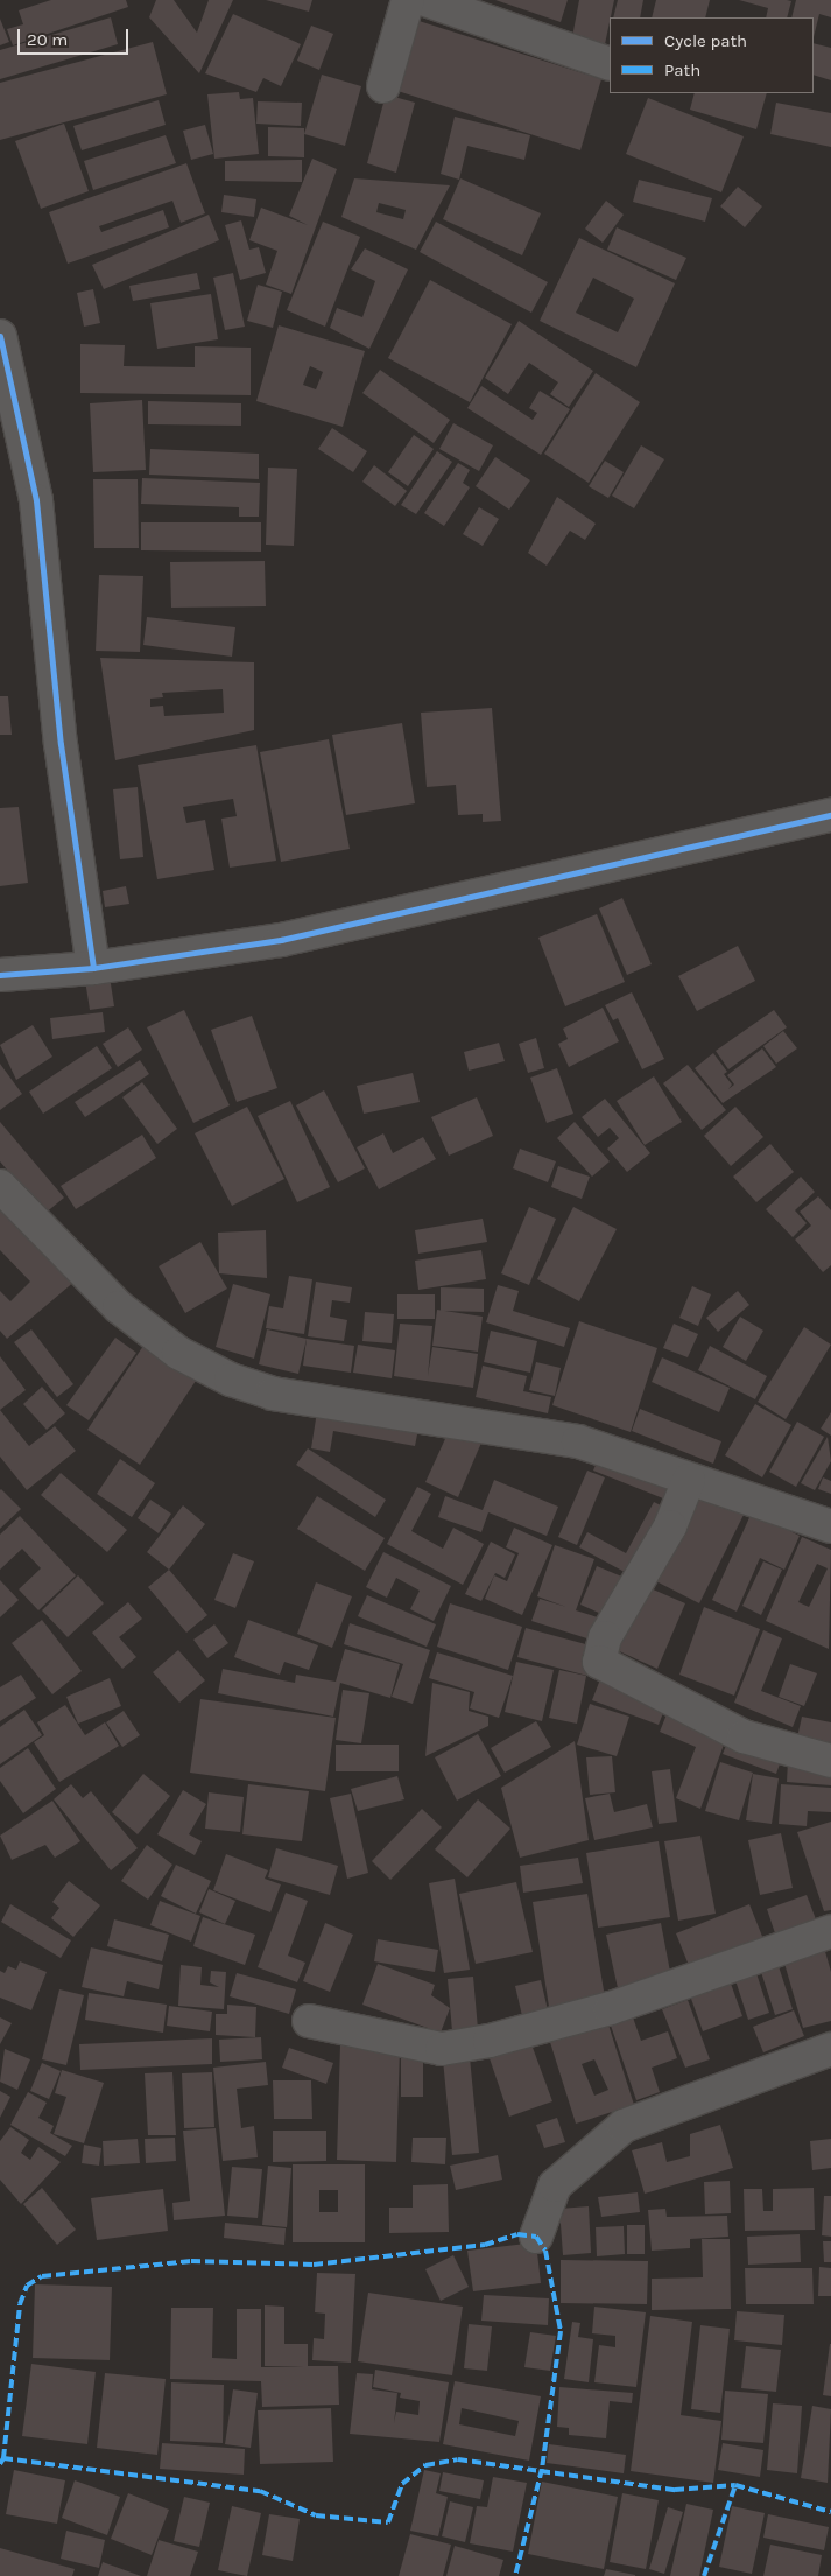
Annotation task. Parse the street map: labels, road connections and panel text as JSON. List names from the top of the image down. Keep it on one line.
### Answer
{"legend":["Cycle path","Path"],"scale_bar":"20 m"}
